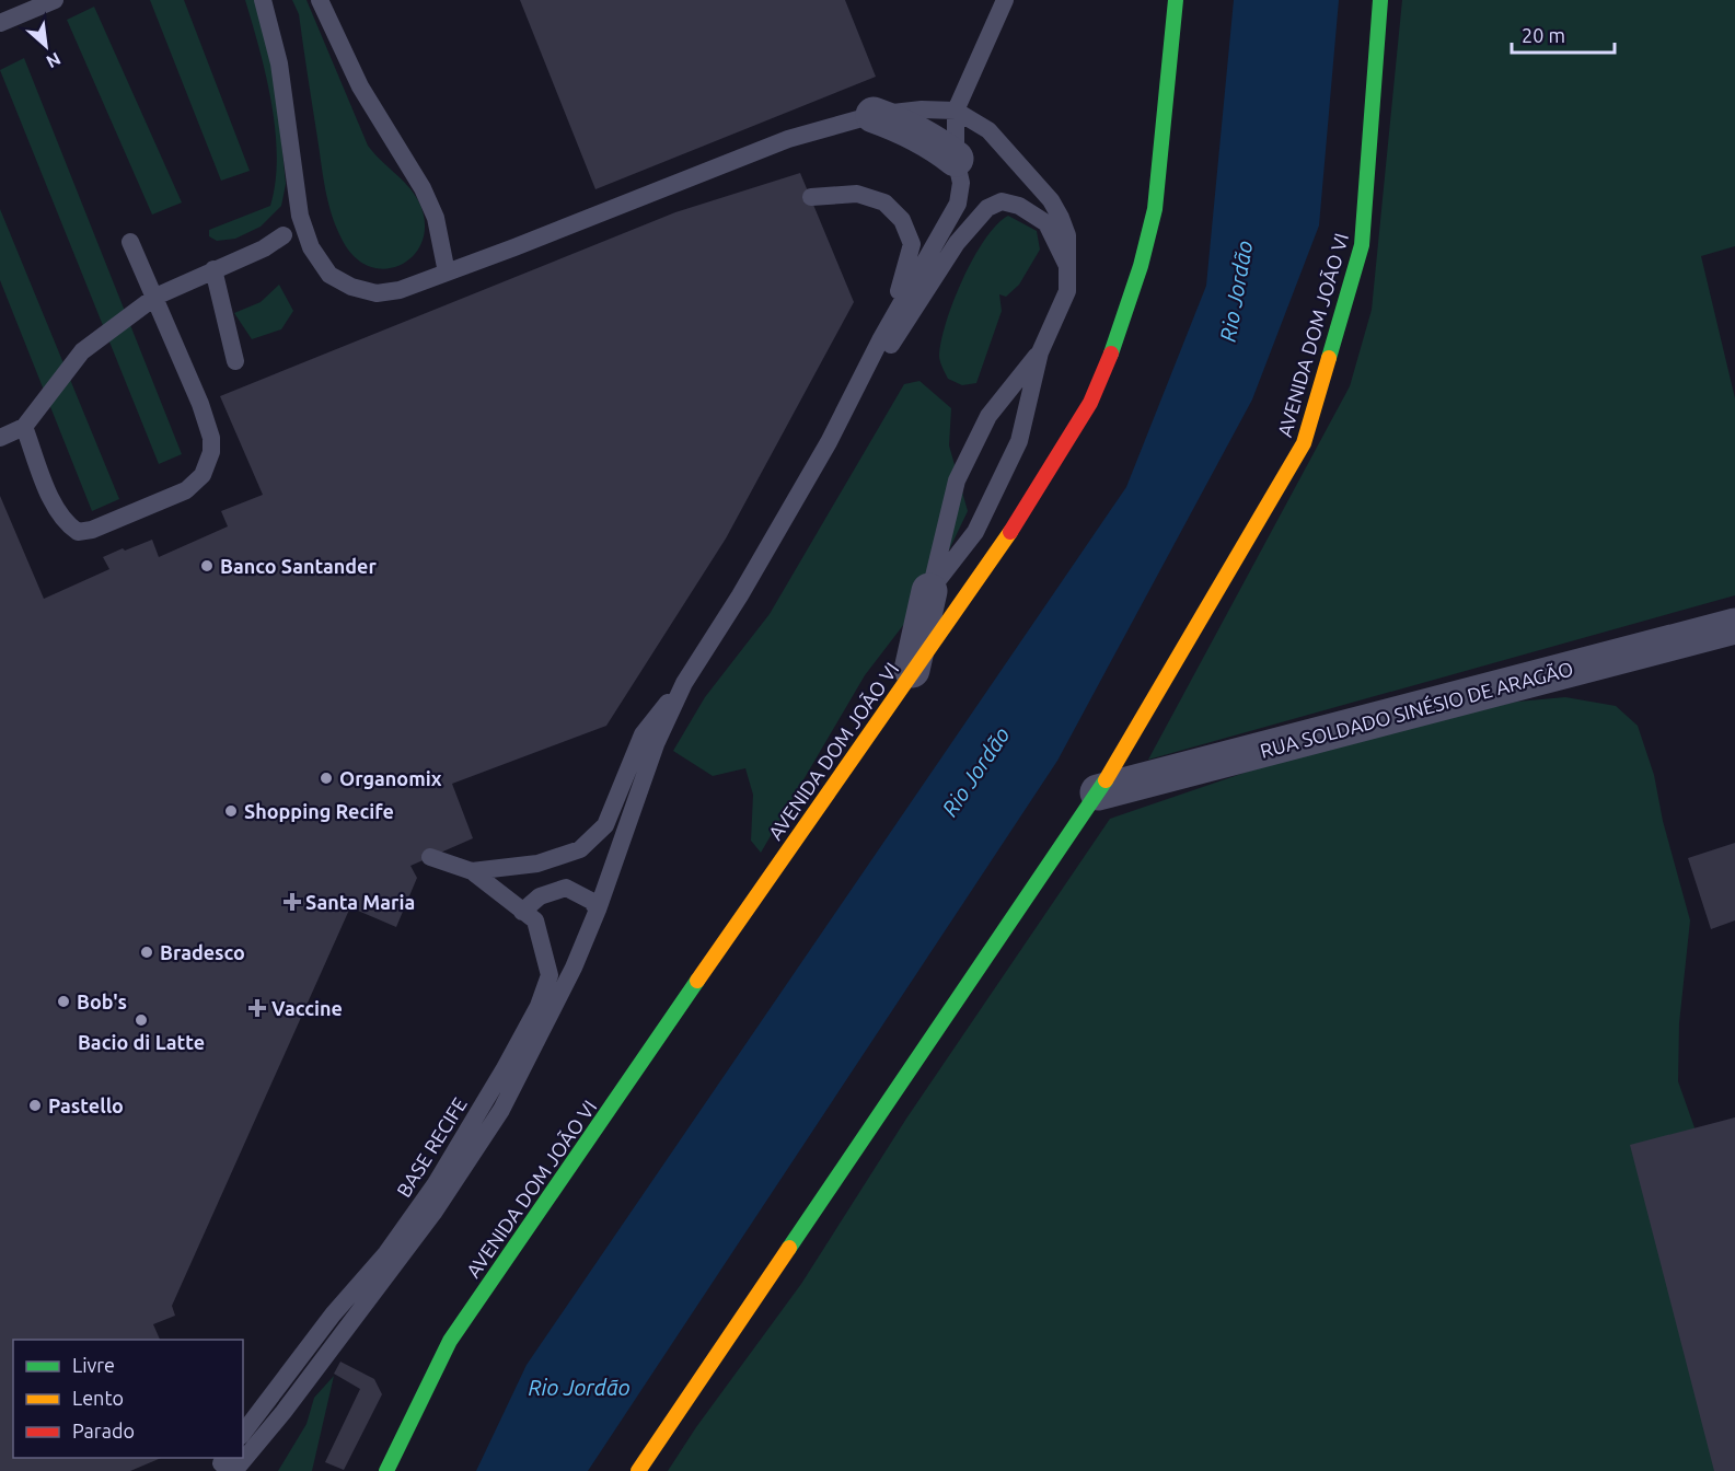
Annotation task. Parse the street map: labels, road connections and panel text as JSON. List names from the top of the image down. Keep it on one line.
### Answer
{"streets":{"main road":["AVENIDA DOM JOÃO VI"],"street":["RUA SOLDADO SINÉSIO DE ARAGÃO"],"lane":["BASE RECIFE"]},"crossings":[["AVENIDA DOM JOÃO VI","RUA SOLDADO SINÉSIO DE ARAGÃO"]],"water":["Rio Jordão"],"places":{"other":["Banco Santander","Organomix","Shopping Recife","Bradesco","Bob's","Bacio di Latte","Pastello"],"health":["Santa Maria","Vaccine"]},"legend":["Livre","Lento","Parado"],"scale_bar":"20 m","north":"bottom right"}
